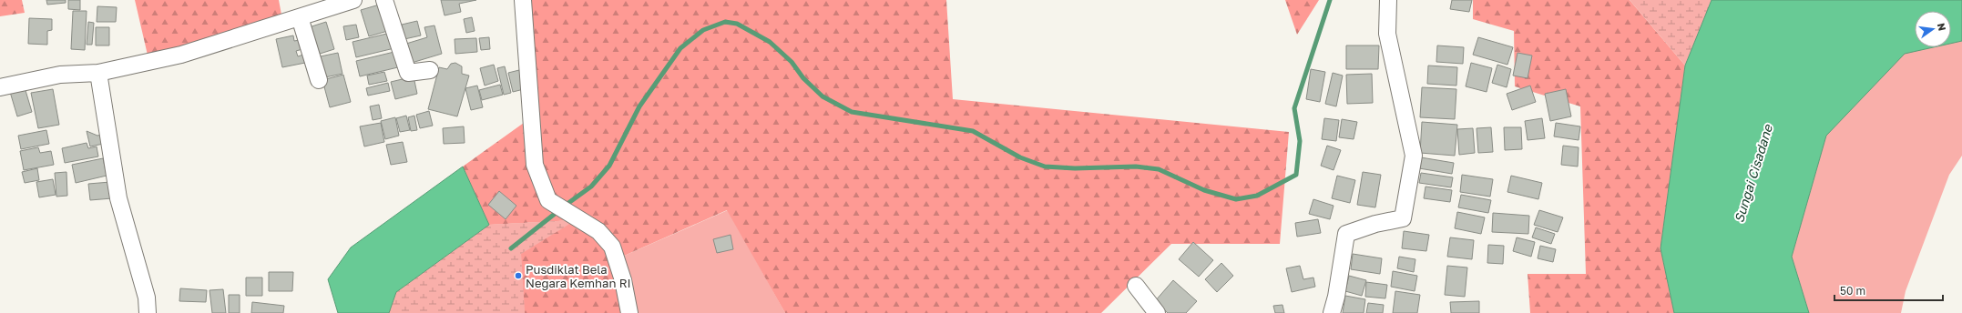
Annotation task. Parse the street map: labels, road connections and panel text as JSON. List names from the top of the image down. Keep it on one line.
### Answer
{"water":["Sungai Cisadane"],"places":["Pusdiklat Bela Negara Kemhan RI"],"scale_bar":"50 m","north":"right"}
